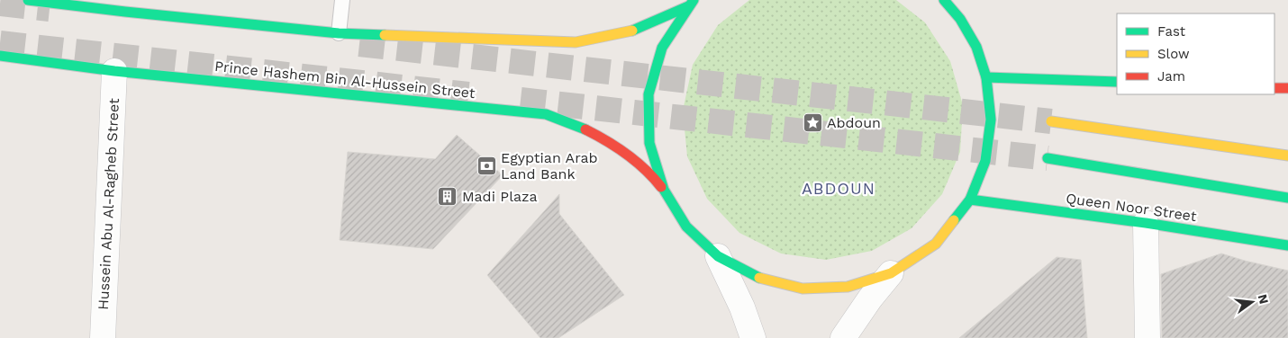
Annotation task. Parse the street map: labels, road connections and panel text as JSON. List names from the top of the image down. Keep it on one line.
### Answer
{"streets":{"main road":["Prince Hashem Bin Al-Hussein Street","Queen Noor Street"],"street":["Hussein Abu Al-Ragheb Street"]},"crossings":[["Prince Hashem Bin Al-Hussein Street","Hussein Abu Al-Ragheb Street"]],"districts":["ABDOUN"],"places":{"place":["Abdoun"],"bank":["Egyptian Arab Land Bank"],"building":["Madi Plaza"]},"legend":["Fast","Slow","Jam"],"north":"right"}
